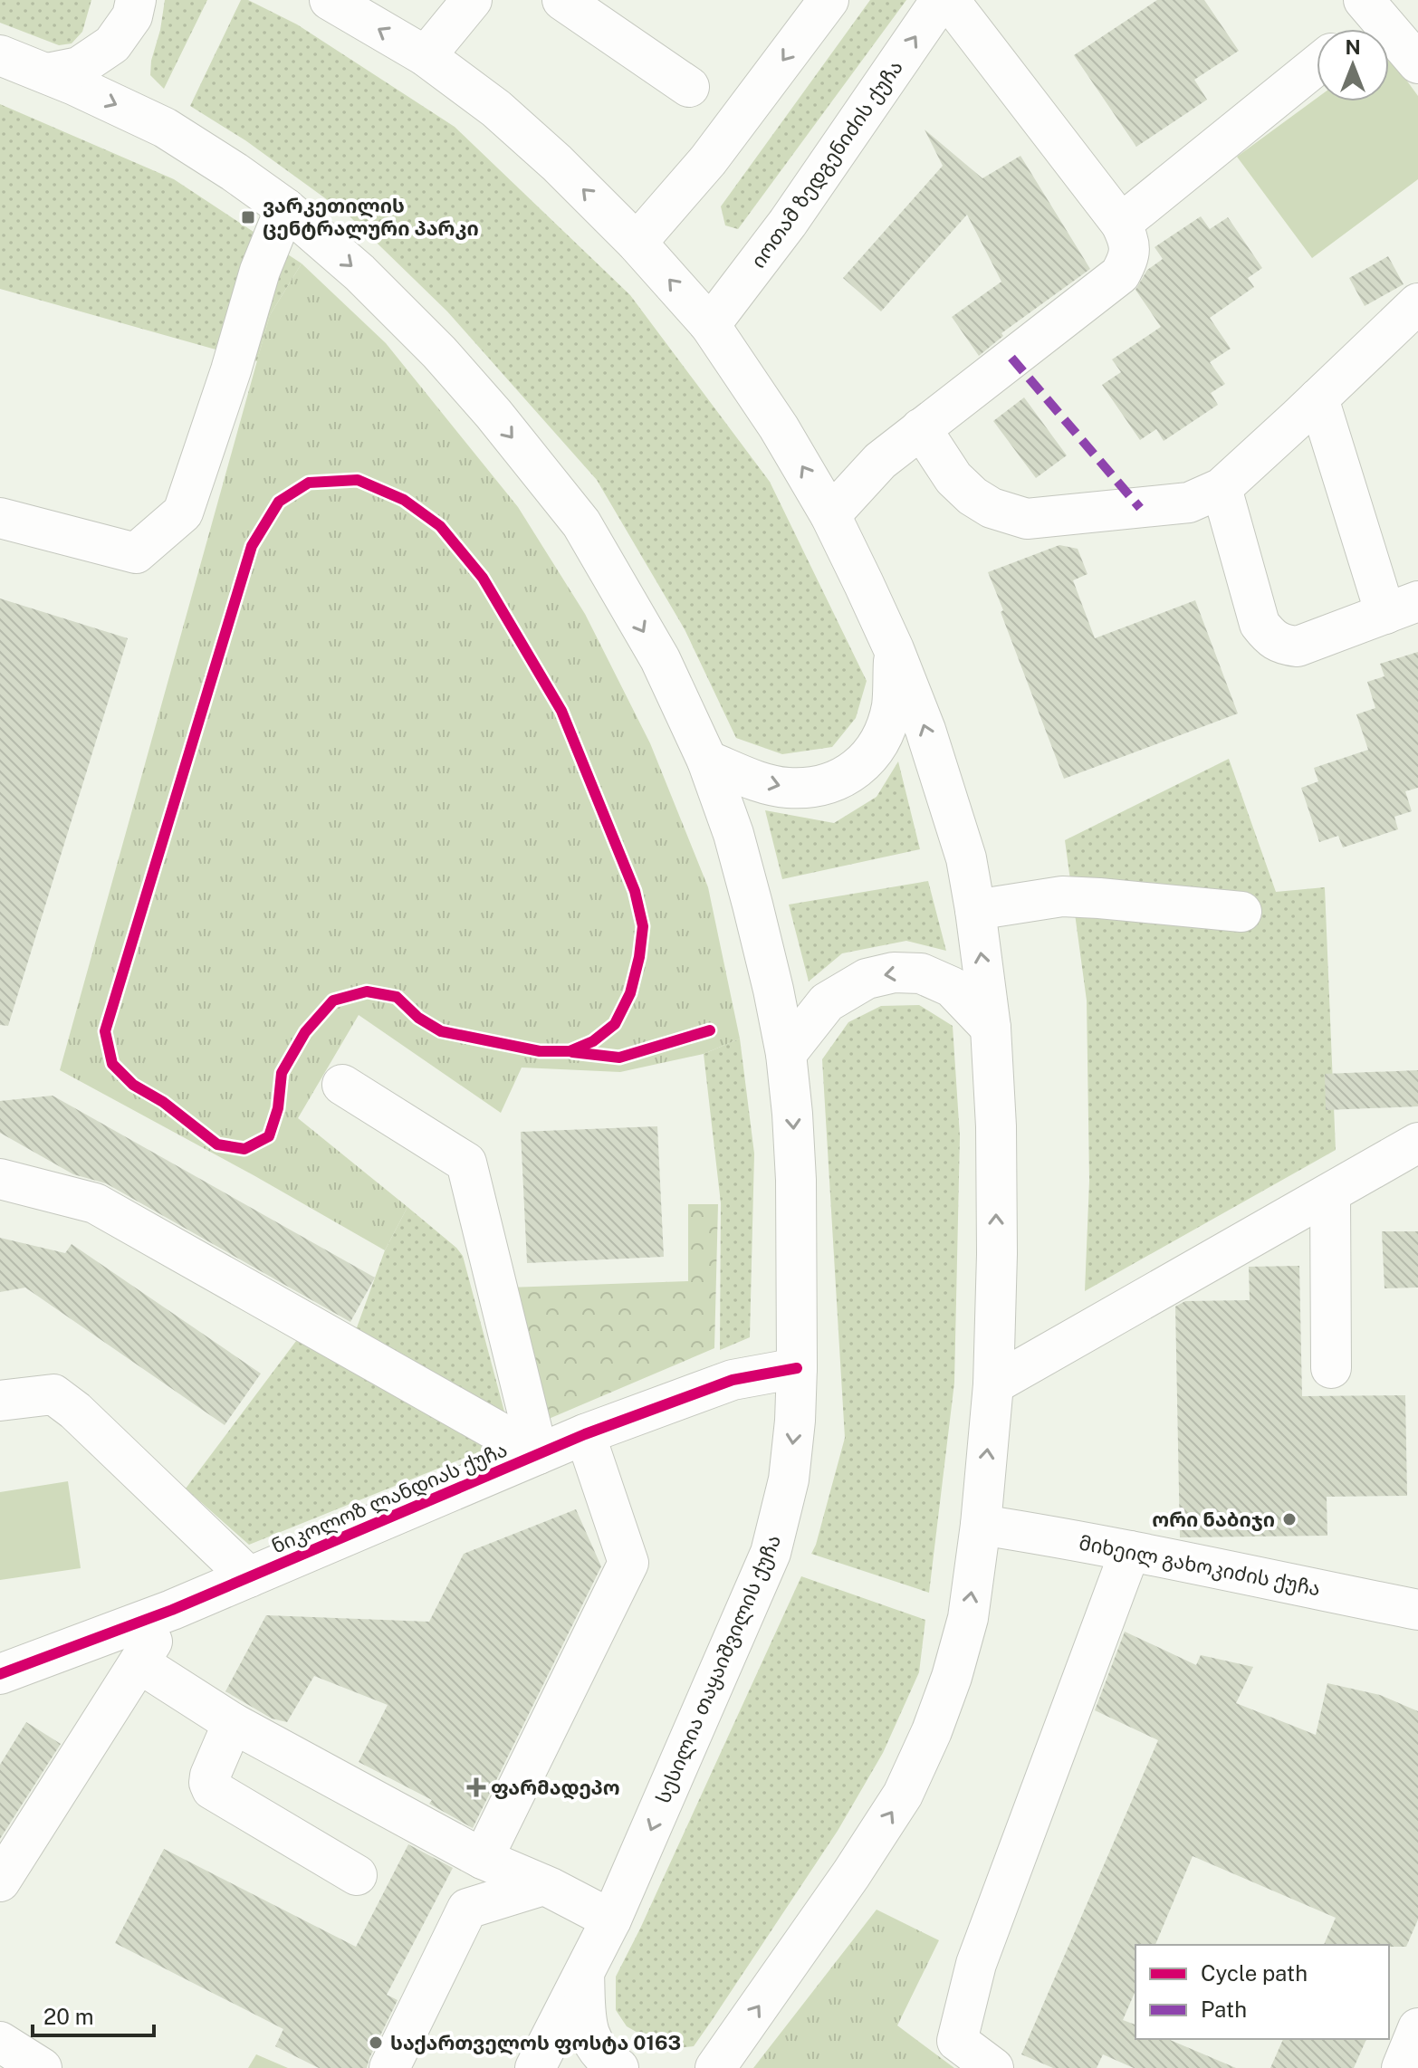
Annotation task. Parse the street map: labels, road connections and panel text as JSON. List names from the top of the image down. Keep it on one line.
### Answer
{"streets":{"main road":["იოთამ ზედგენიძის ქუჩა","ნიკოლოზ ლანდიას ქუჩა","მიხეილ გახოკიძის ქუჩა","სესილია თაყაიშვილის ქუჩა"]},"crossings":[["ნიკოლოზ ლანდიას ქუჩა","სესილია თაყაიშვილის ქუჩა"]],"places":{"transit":["ვარკეთილის ცენტრალური პარკი"],"other":["ორი ნაბიჯი","საქართველოს ფოსტა 0163"],"health":["ფარმადეპო"]},"legend":["Cycle path","Path"],"scale_bar":"20 m","north":"top"}
